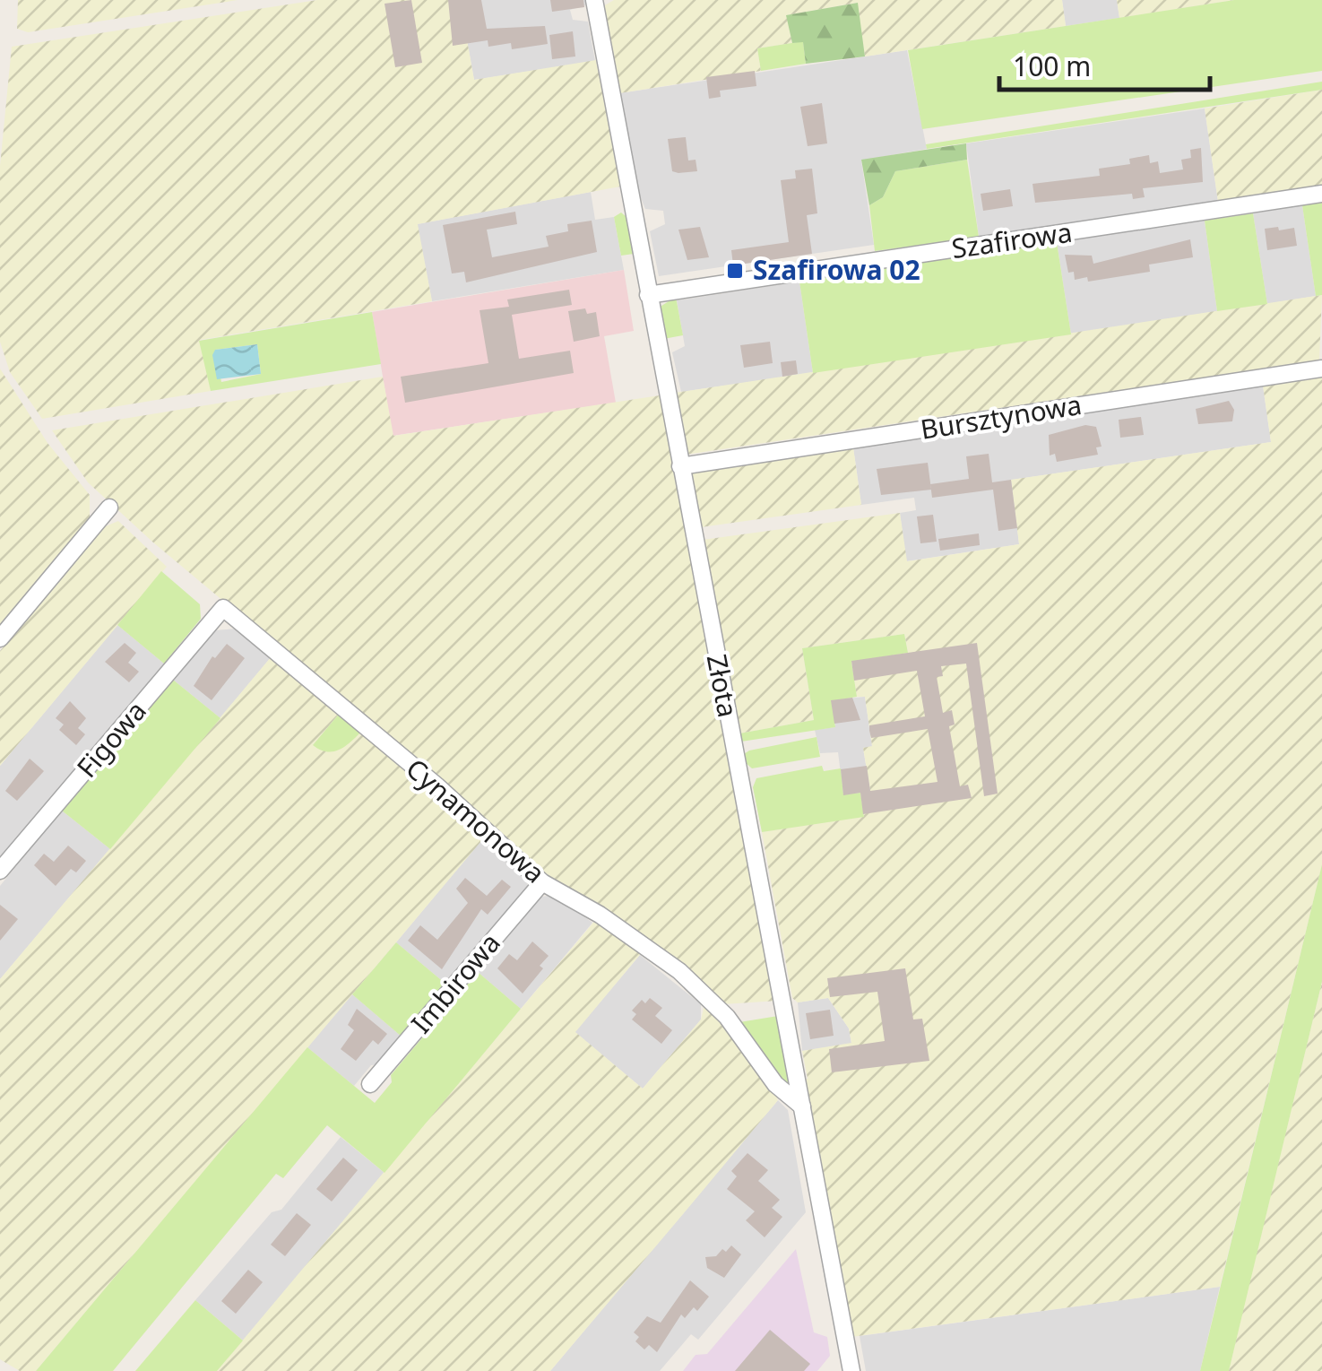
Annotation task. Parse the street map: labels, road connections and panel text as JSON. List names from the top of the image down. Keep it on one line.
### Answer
{"streets":{"street":["Szafirowa","Bursztynowa","Złota","Figowa","Cynamonowa","Imbirowa"]},"crossings":[["Szafirowa","Złota"],["Bursztynowa","Złota"],["Złota","Cynamonowa"],["Figowa","Cynamonowa"],["Cynamonowa","Imbirowa"]],"places":{"transit":["Szafirowa 02"]},"scale_bar":"100 m"}
